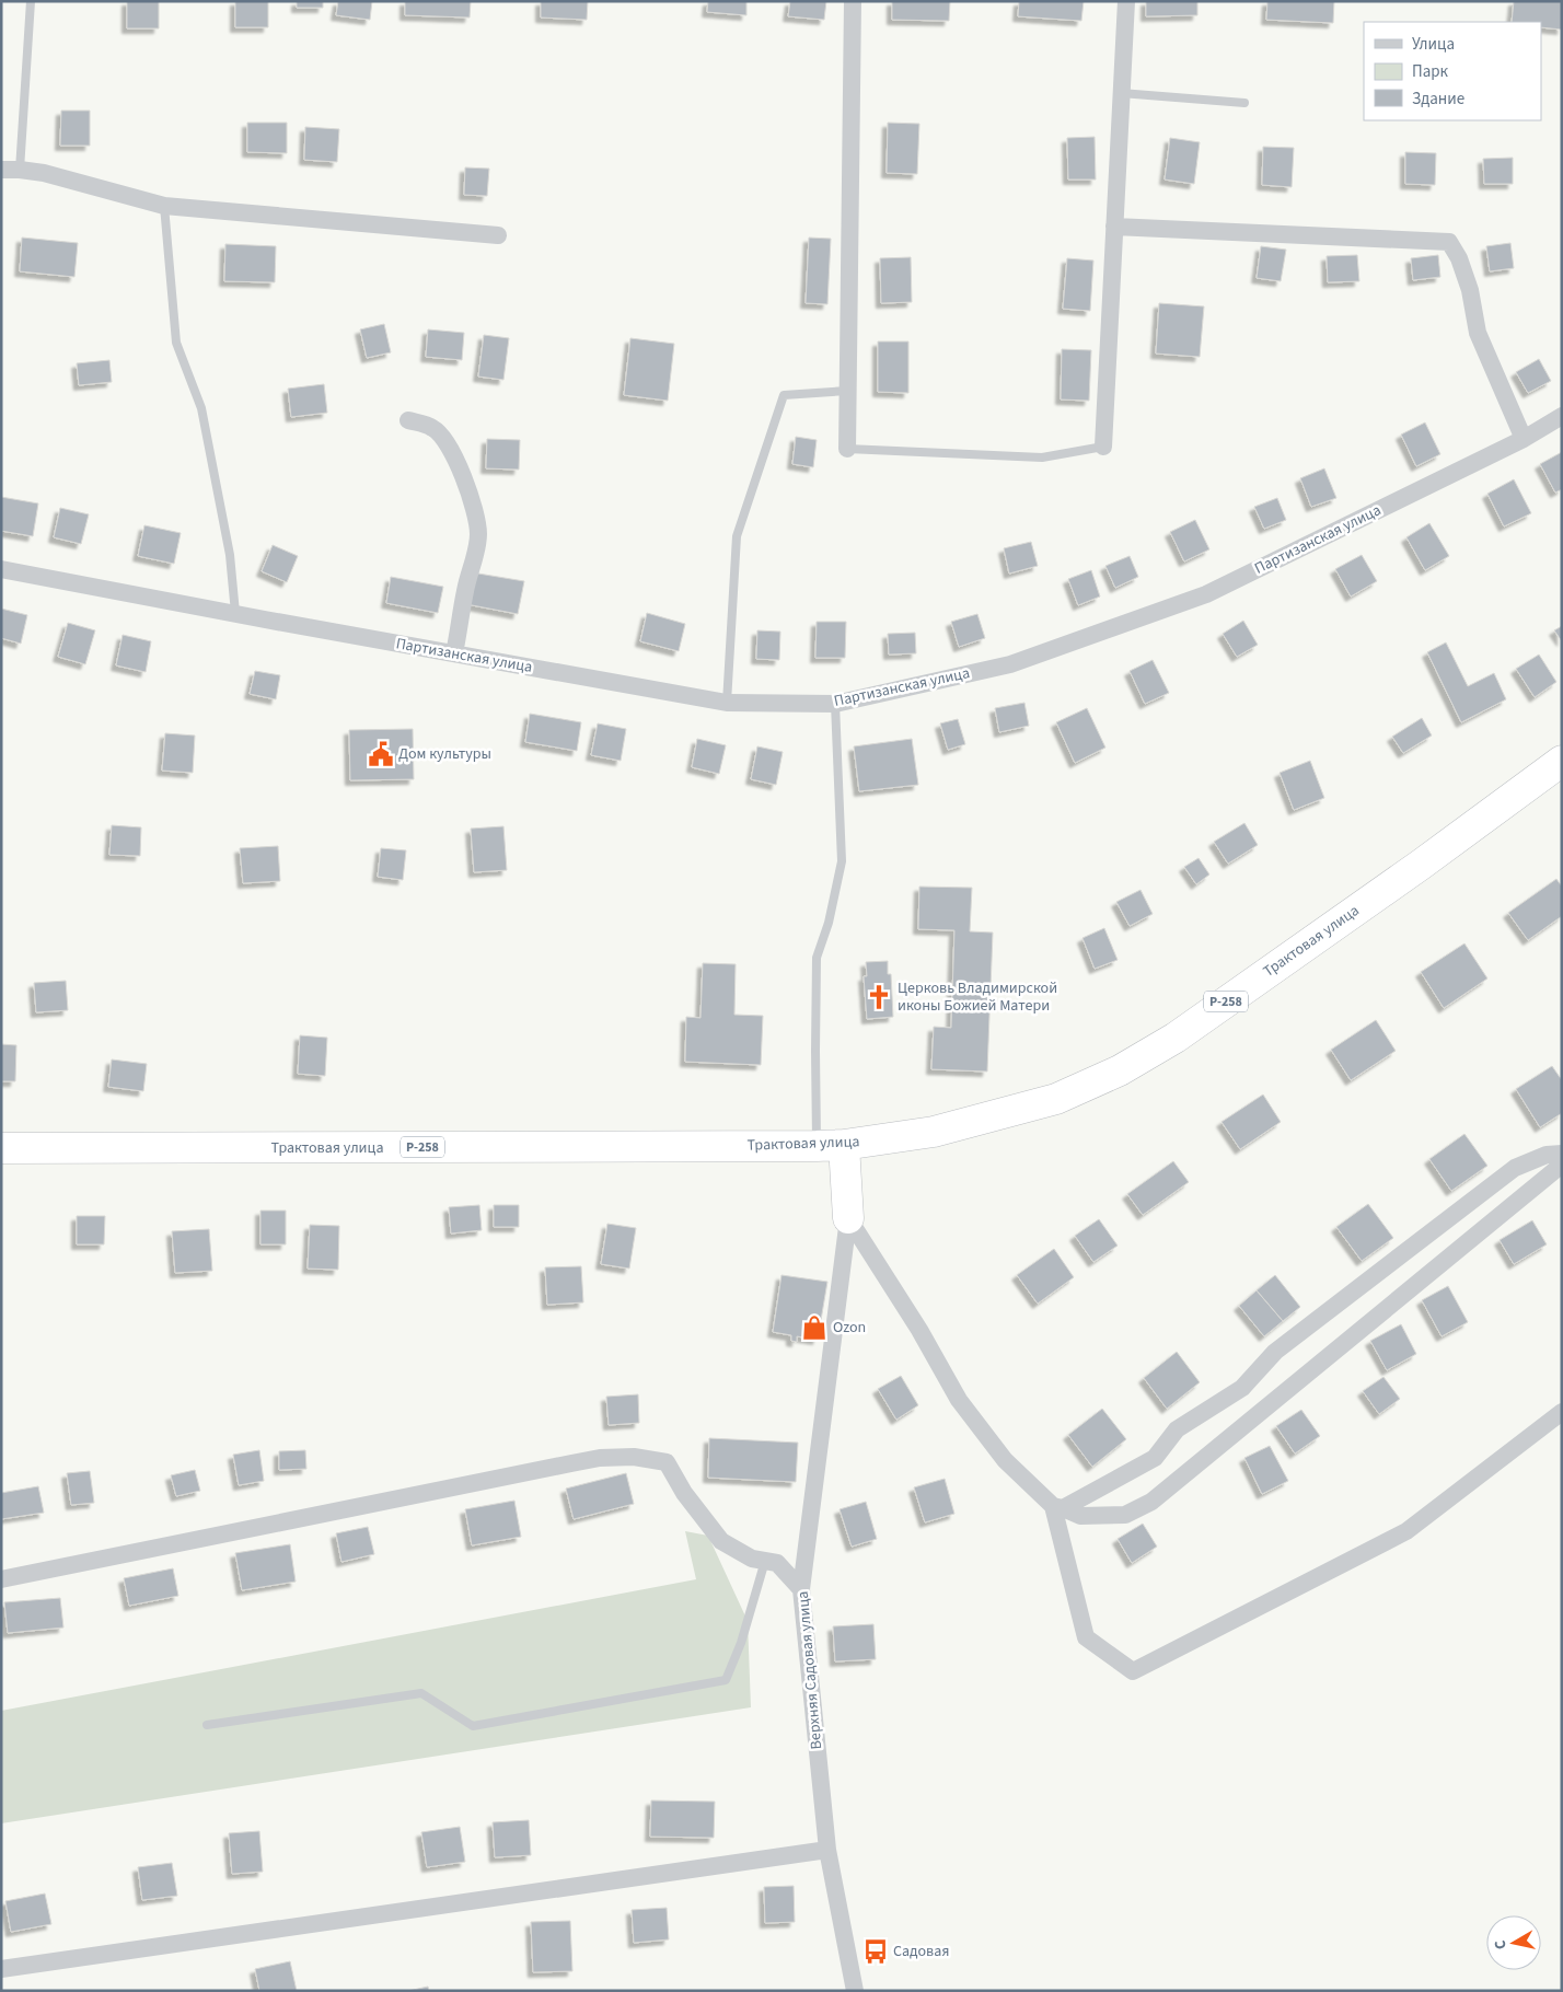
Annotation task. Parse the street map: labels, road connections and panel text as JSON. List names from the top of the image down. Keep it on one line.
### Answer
{"streets":{"highway":["Трактовая улица","Р-258"],"street":["Партизанская улица","Верхняя Садовая улица"]},"places":{"public building":["Дом культуры"],"church":["Церковь Владимирской иконы Божией Матери"],"shop":["Ozon"],"bus stop":["Садовая"]},"legend":["Улица","Парк","Здание"],"north":"left"}
